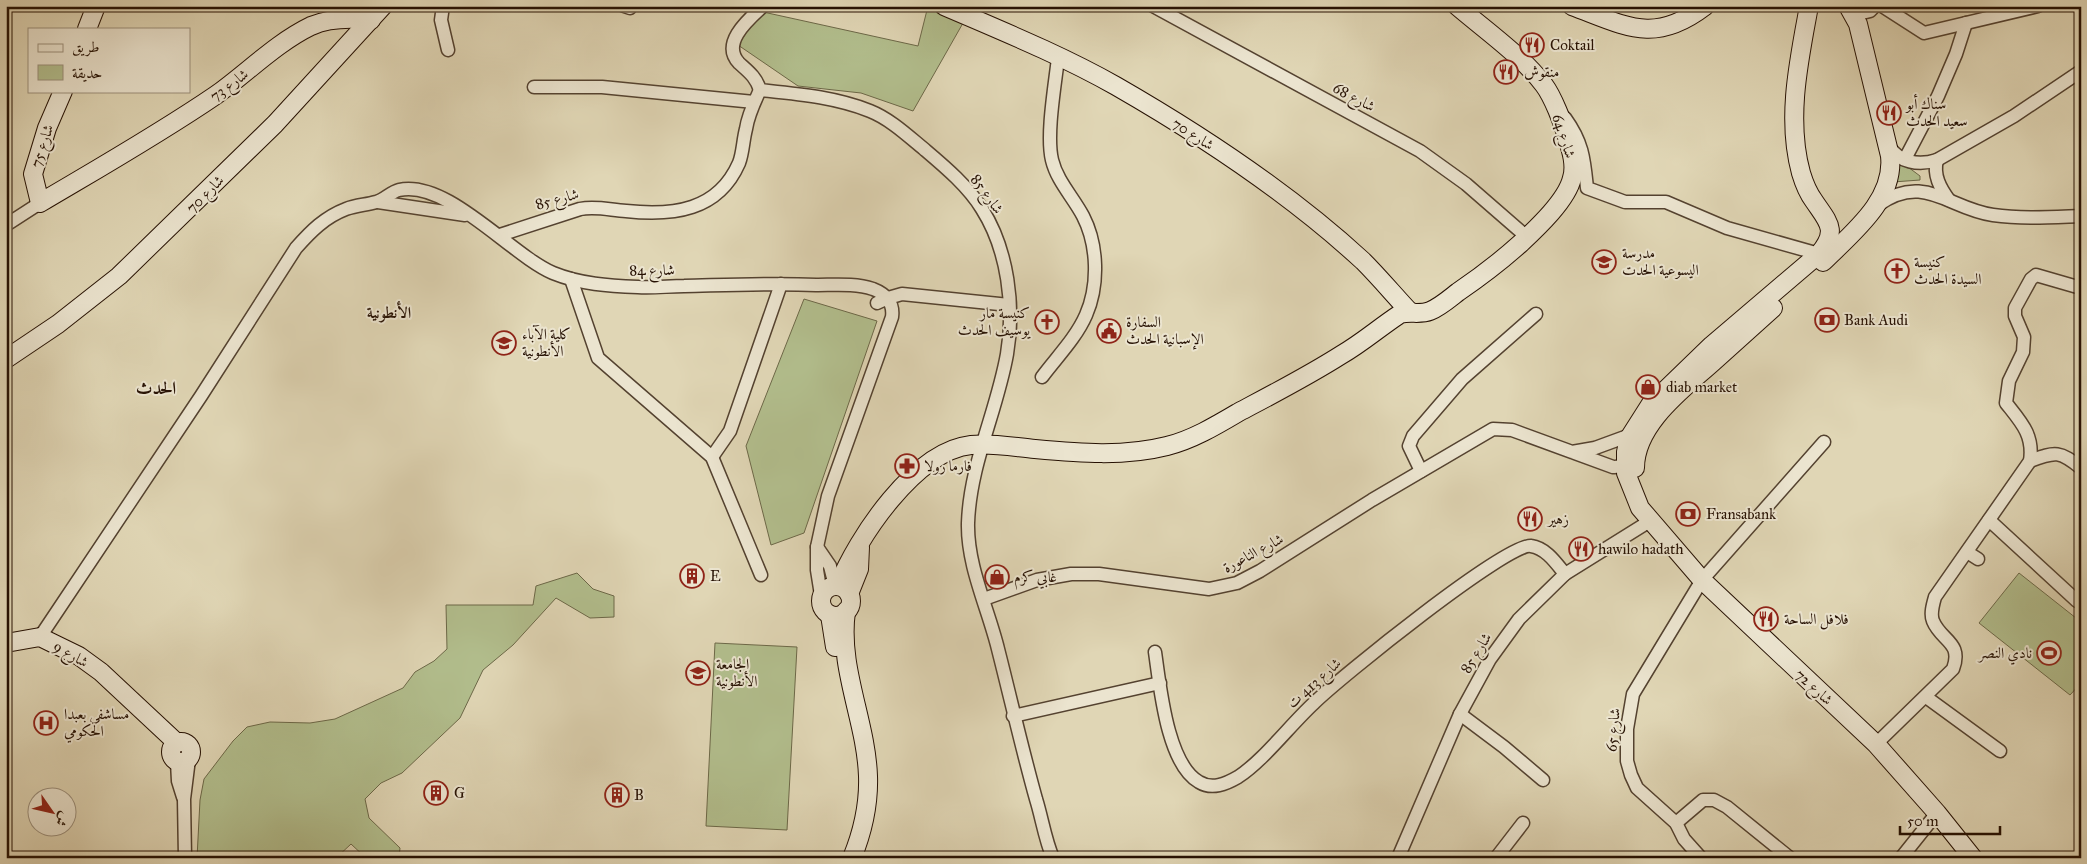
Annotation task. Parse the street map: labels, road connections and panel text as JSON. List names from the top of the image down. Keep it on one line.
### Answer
{"streets":{"street":["شارع 73","شارع 68","شارع 70","شارع 64","شارع 75","شارع 85","شارع 84","شارع الناعورة","شارع 9","شارع 413 ت","شارع 72","شارع 65"]},"crossings":[["شارع 73","شارع 70"],["شارع 73","شارع 75"],["شارع 68","شارع 64"],["شارع 70","شارع 64"],["شارع 85","شارع 84"],["شارع 85","شارع 413 ت"],["شارع 85","شارع 72"],["شارع الناعورة","شارع 72"],["شارع 72","شارع 65"]],"districts":["الأنطونية","الحدث"],"places":{"restaurant":["Coktail","منقوش","سناك أبو سعيد الحدث","زهير","hawilo hadath","فلافل الساحة"],"school or university":["مدرسة اليسوعية الحدت","كلية الآباء الأنطونية","الجامعة الأنطونية"],"church":["كنيسة السيدة الحدث","كنيسة مار يوسيف الحدث"],"bank":["Bank Audi","Fransabank"],"public building":["السفارة الإسبانية الحدث"],"shop":["diab market","غابي كرم"],"pharmacy":["فارما رولا"],"building":["E","G","B"],"sports":["نادي النصر"],"hospital":["مساشفى بعبدا الحكومي"]},"legend":["طريق","حديقة"],"scale_bar":"50 m","north":"bottom right"}
